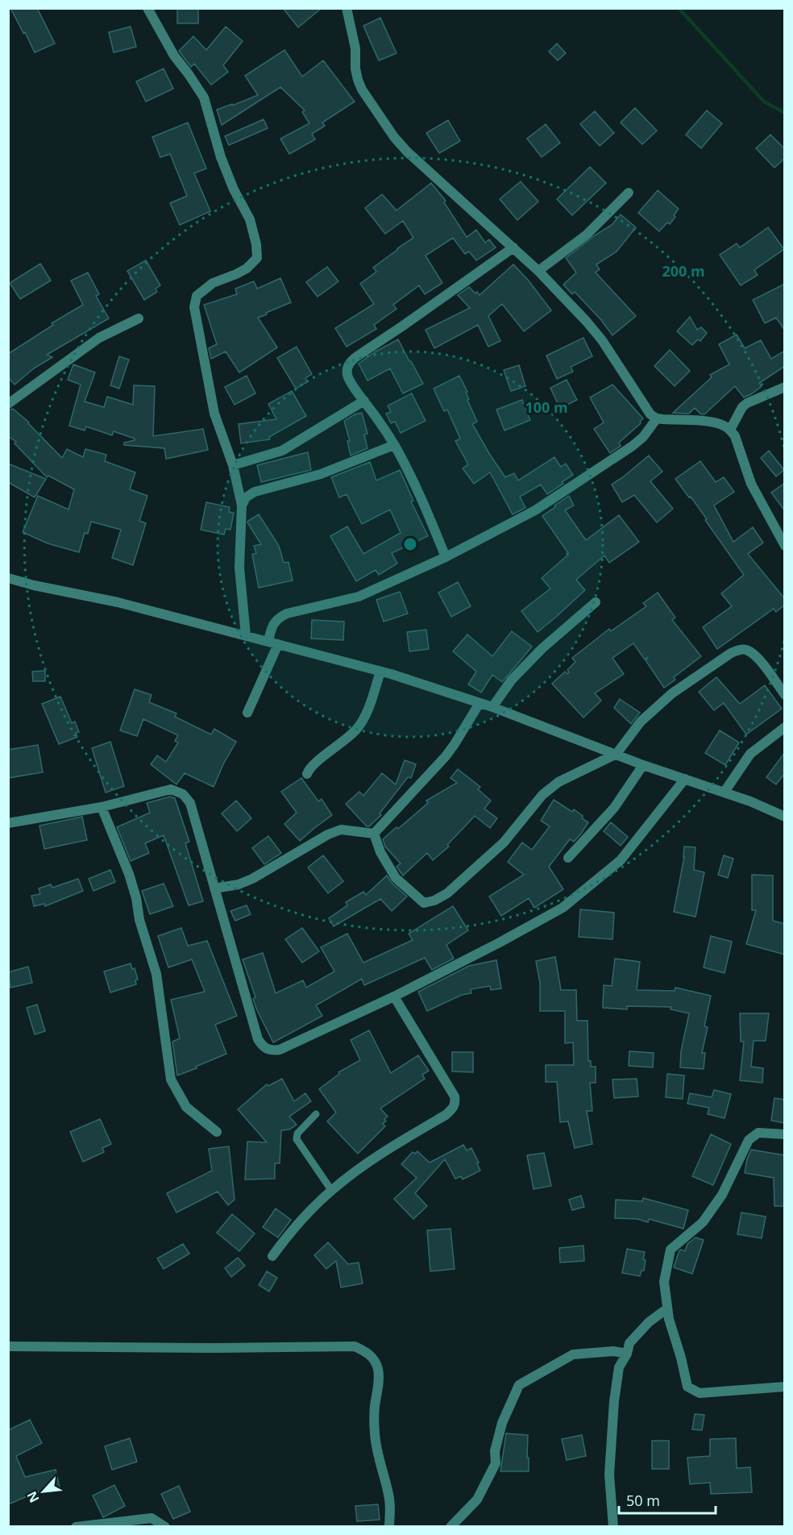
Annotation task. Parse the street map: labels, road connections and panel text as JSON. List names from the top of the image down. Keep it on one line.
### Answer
{"scale_bar":"50 m","north":"bottom left","rings":["200 m","100 m"]}
